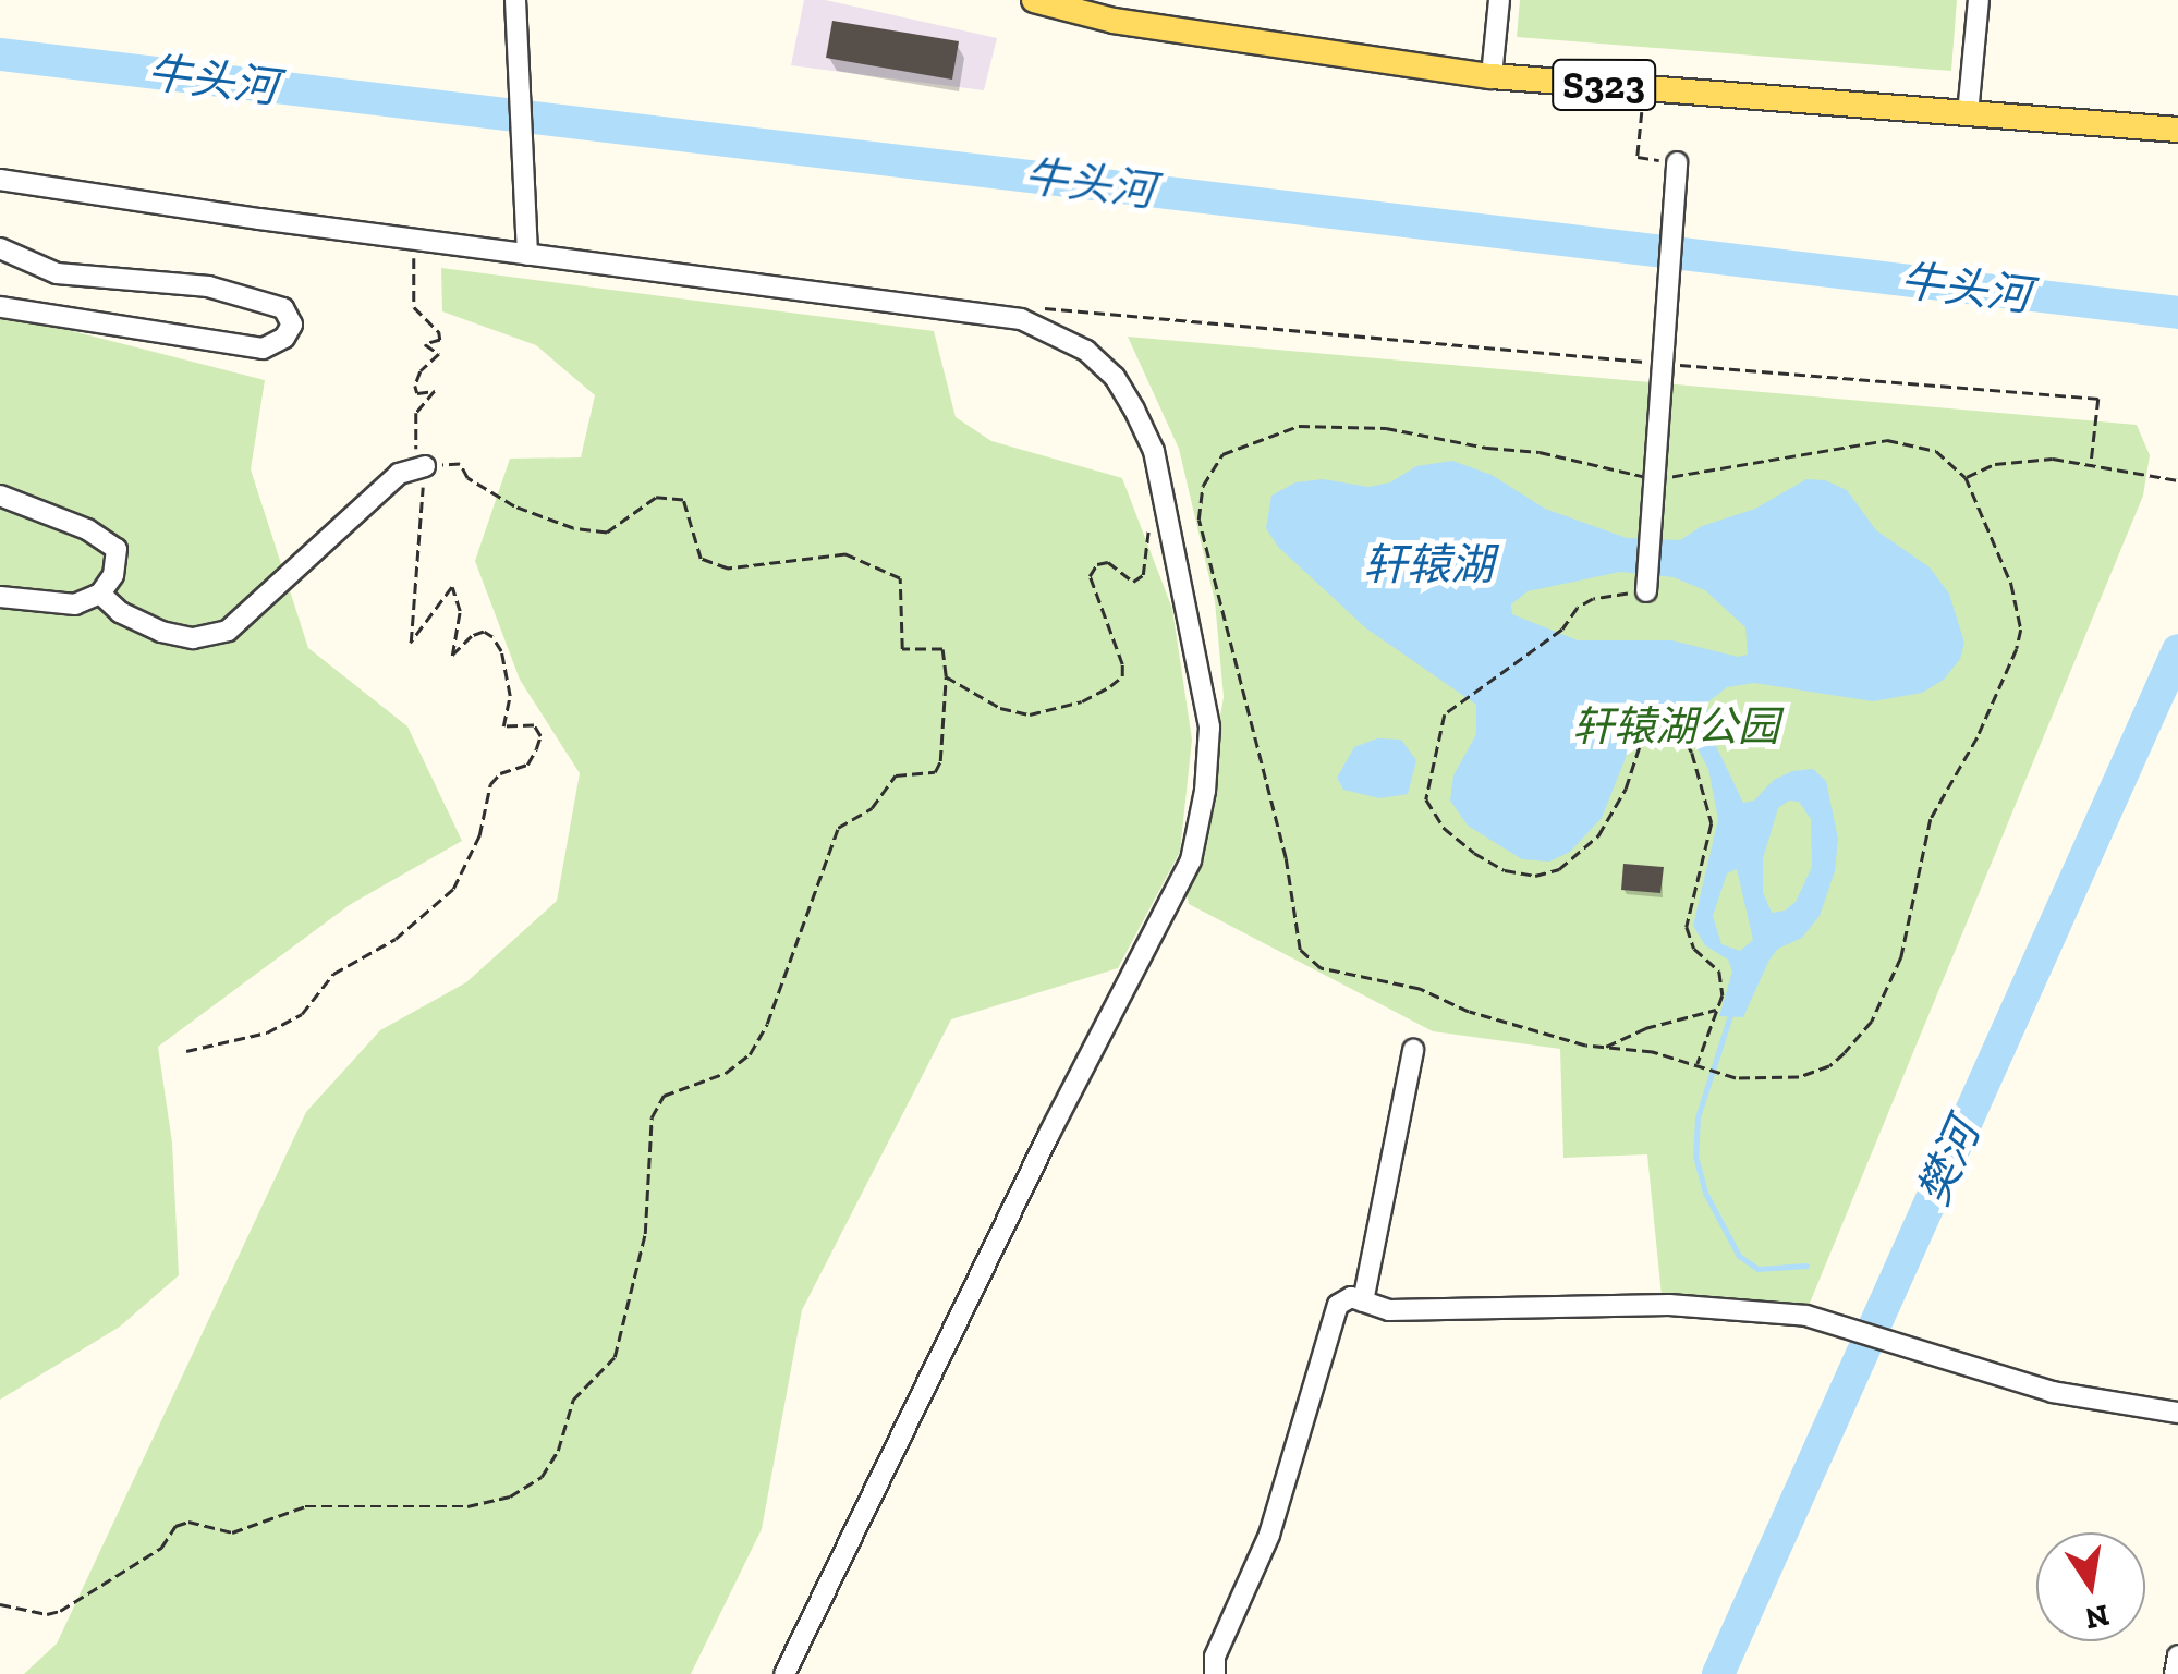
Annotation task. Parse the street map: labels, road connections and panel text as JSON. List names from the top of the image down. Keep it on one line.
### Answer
{"streets":{"main road":["S323"]},"water":["牛头河","轩辕湖","樊河"],"parks":["轩辕湖公园"],"north":"bottom"}
